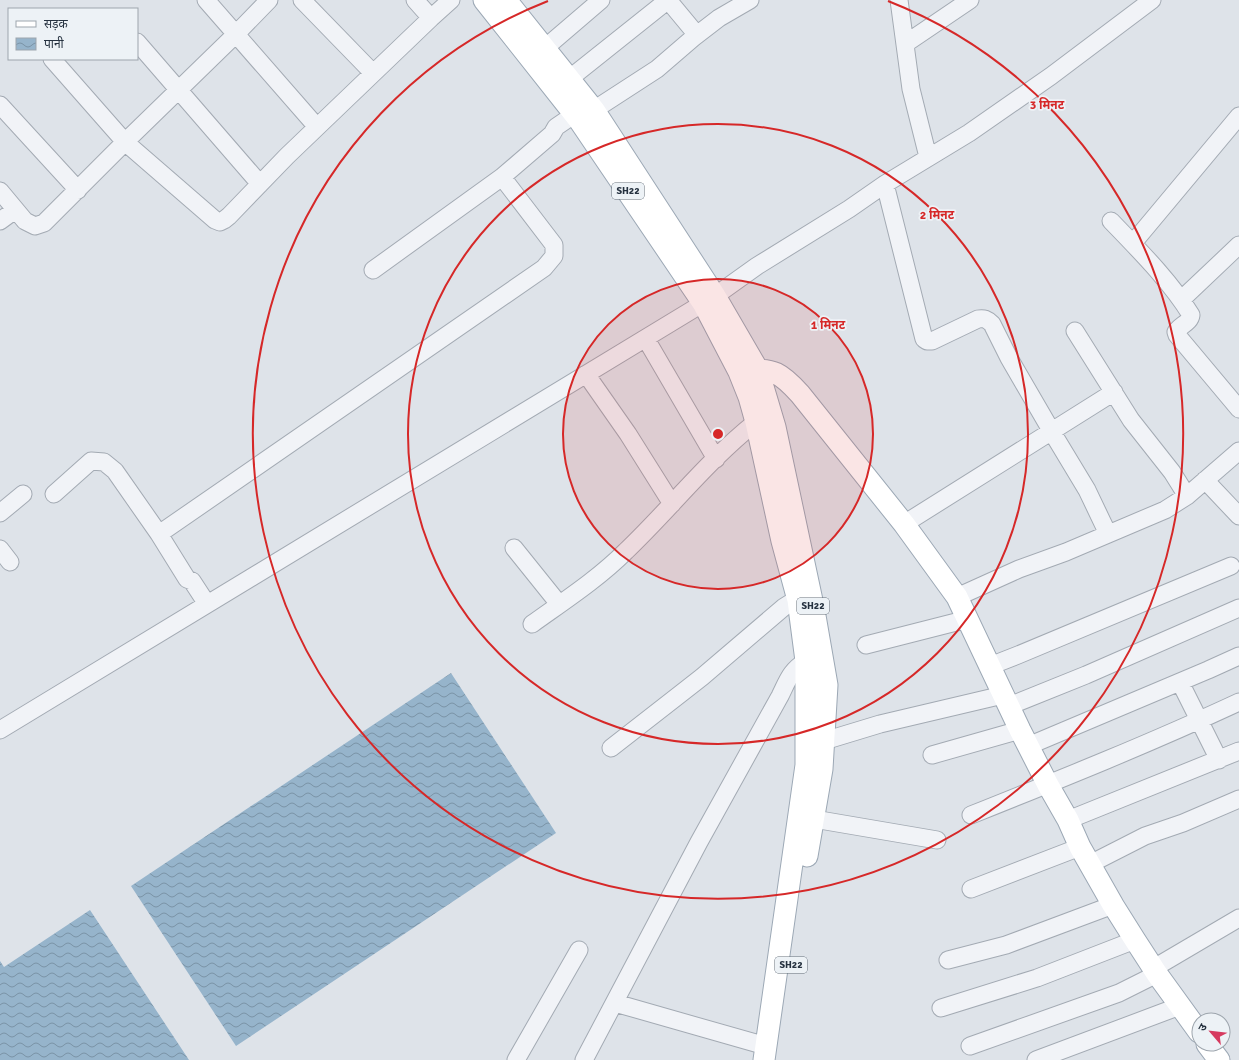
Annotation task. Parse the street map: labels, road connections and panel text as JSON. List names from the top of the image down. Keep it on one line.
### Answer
{"streets":{"main road":["SH22"]},"legend":["सड़क","पानी"],"north":"top left","rings":["3 मिनट","2 मिनट","1 मिनट"]}
